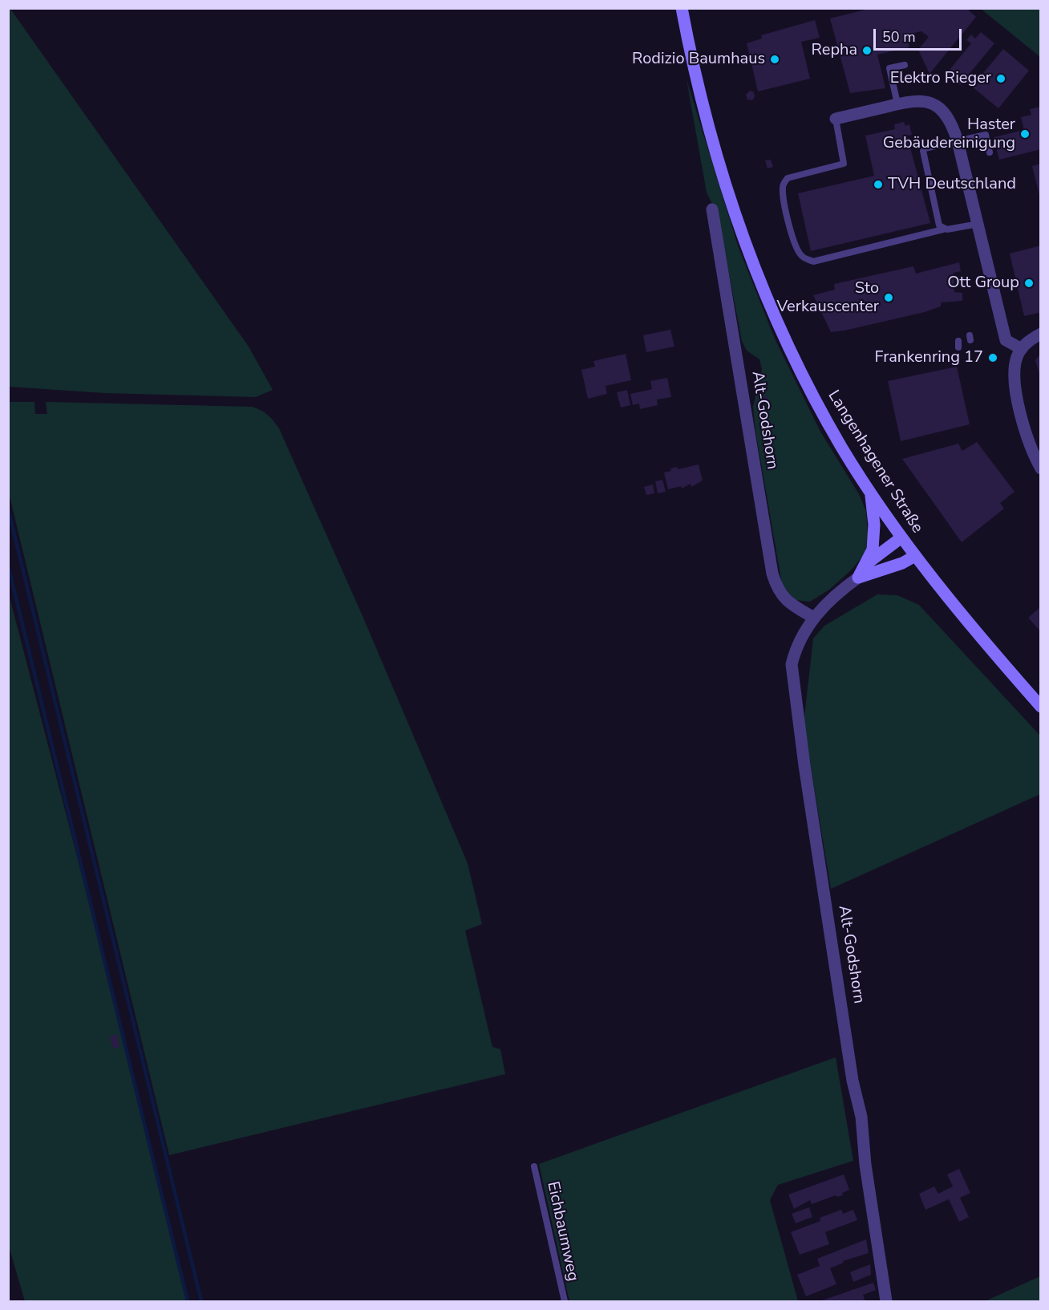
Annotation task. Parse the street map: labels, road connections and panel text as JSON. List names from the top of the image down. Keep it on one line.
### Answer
{"streets":{"main road":["Langenhagener Straße"],"street":["Alt-Godshorn"],"lane":["Eichbaumweg"]},"places":["Repha","Rodizio Baumhaus","Elektro Rieger","Haster Gebäudereinigung","TVH Deutschland","Ott Group","Sto Verkauscenter","Frankenring 17"],"scale_bar":"50 m"}
